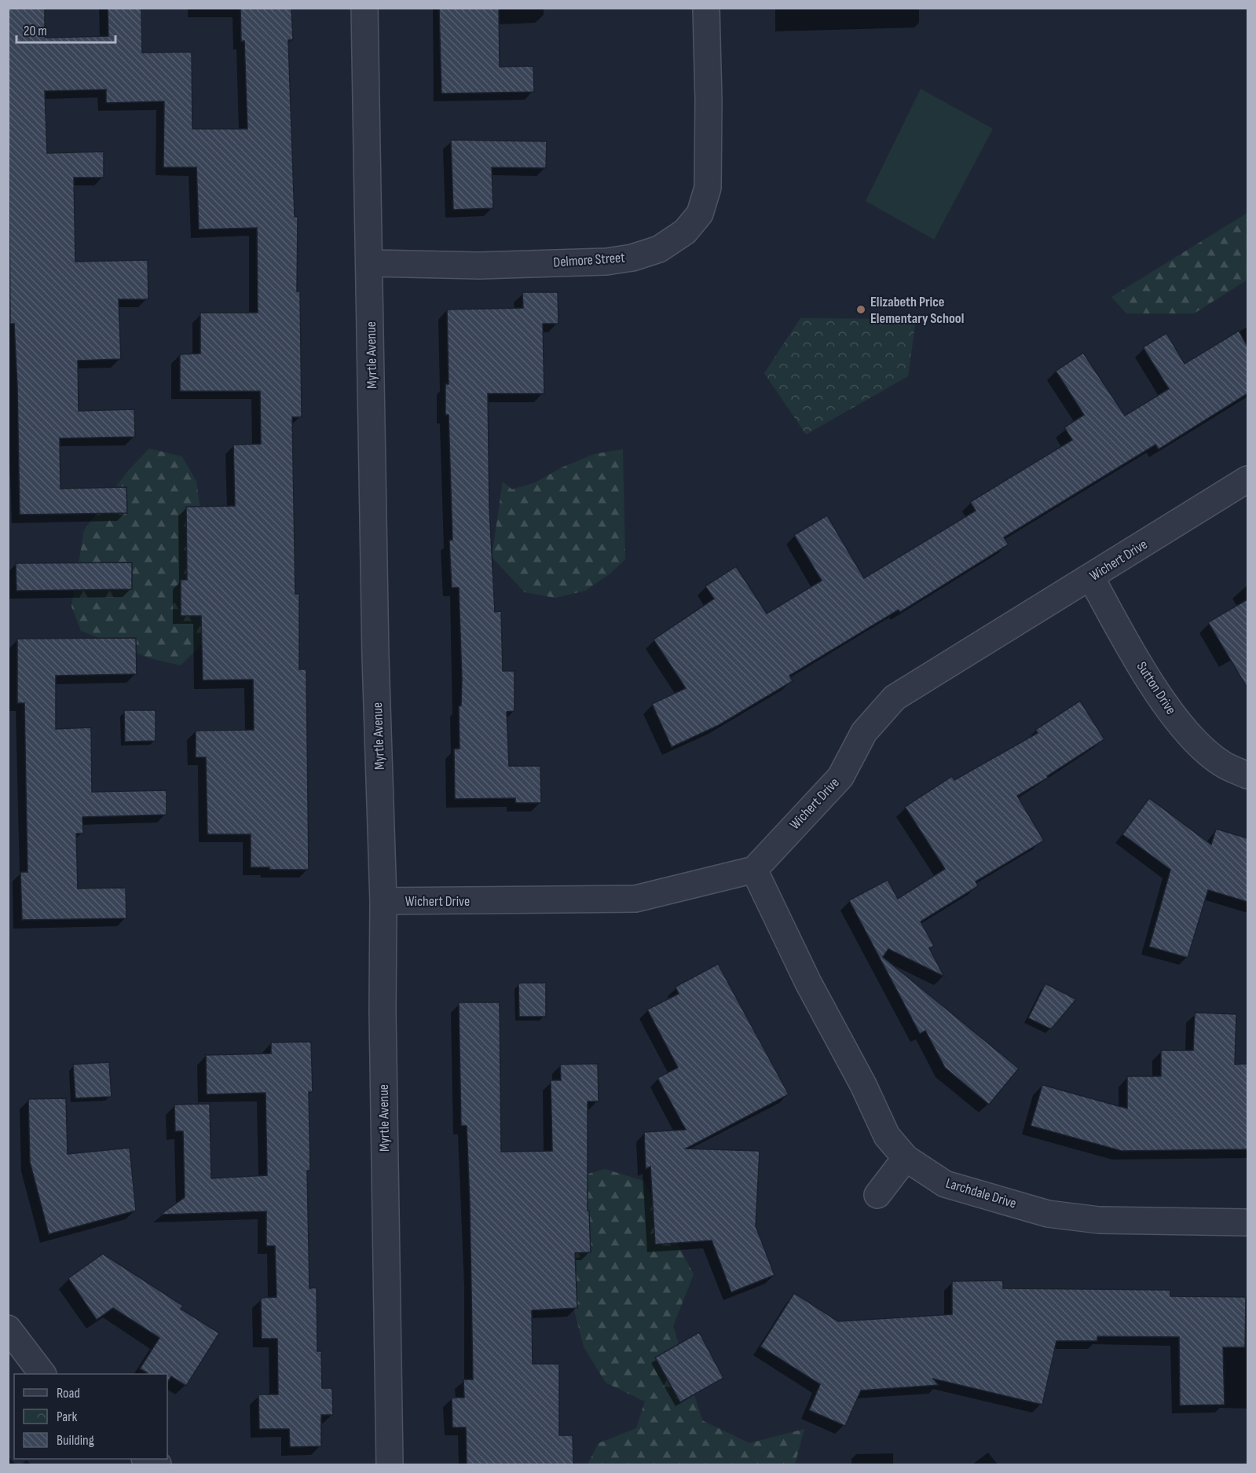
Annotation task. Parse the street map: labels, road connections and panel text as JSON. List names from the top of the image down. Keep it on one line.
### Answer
{"streets":{"street":["Delmore Street","Myrtle Avenue","Wichert Drive","Sutton Drive","Larchdale Drive"]},"crossings":[["Delmore Street","Myrtle Avenue"],["Myrtle Avenue","Wichert Drive"],["Wichert Drive","Sutton Drive"],["Wichert Drive","Larchdale Drive"]],"places":["Elizabeth Price Elementary School"],"legend":["Road","Park","Building"],"scale_bar":"20 m"}
